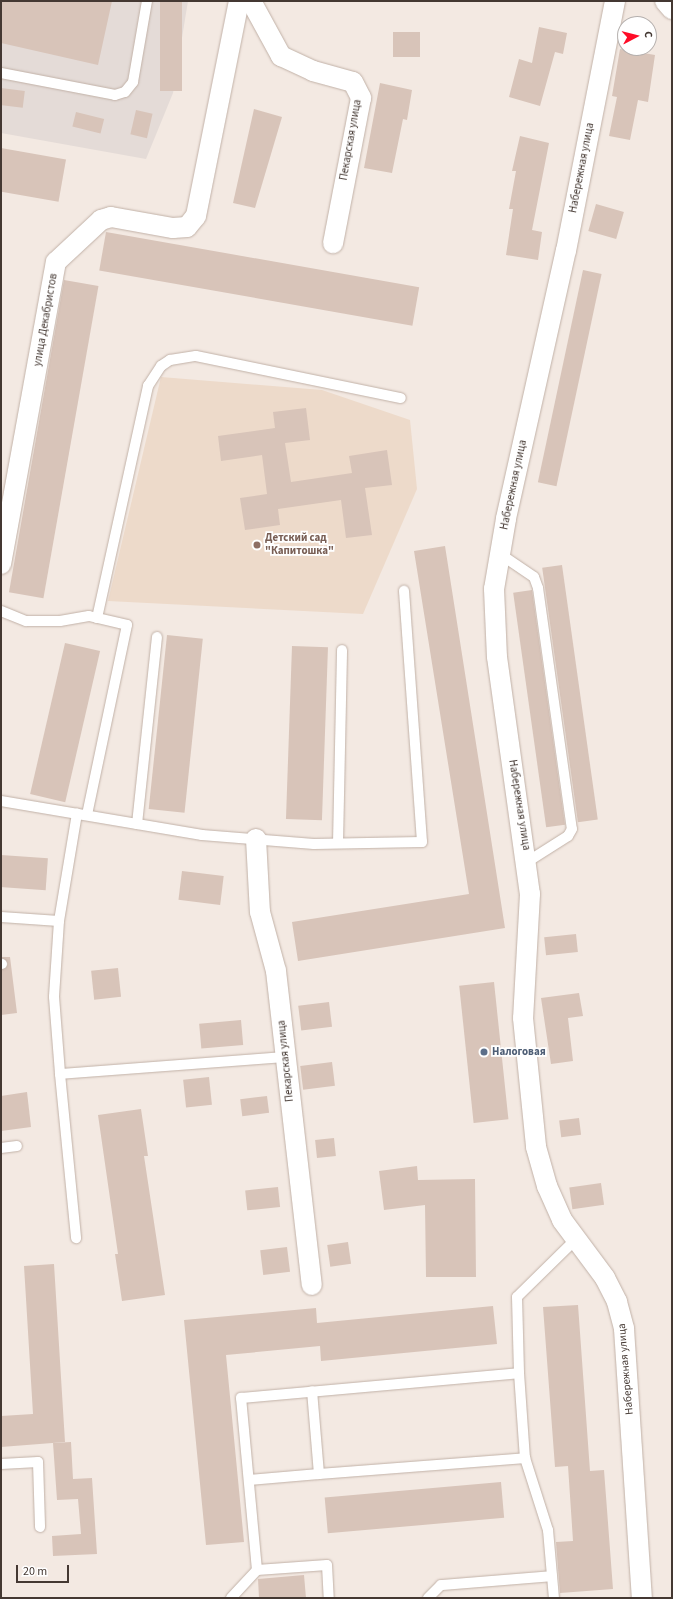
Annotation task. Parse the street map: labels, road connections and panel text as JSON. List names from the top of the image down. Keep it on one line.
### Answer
{"streets":{"street":["Пекарская улица","Набережная улица","улица Декабристов"]},"places":["Детский сад \"Капитошка\"","Налоговая"],"scale_bar":"20 m","north":"right"}
